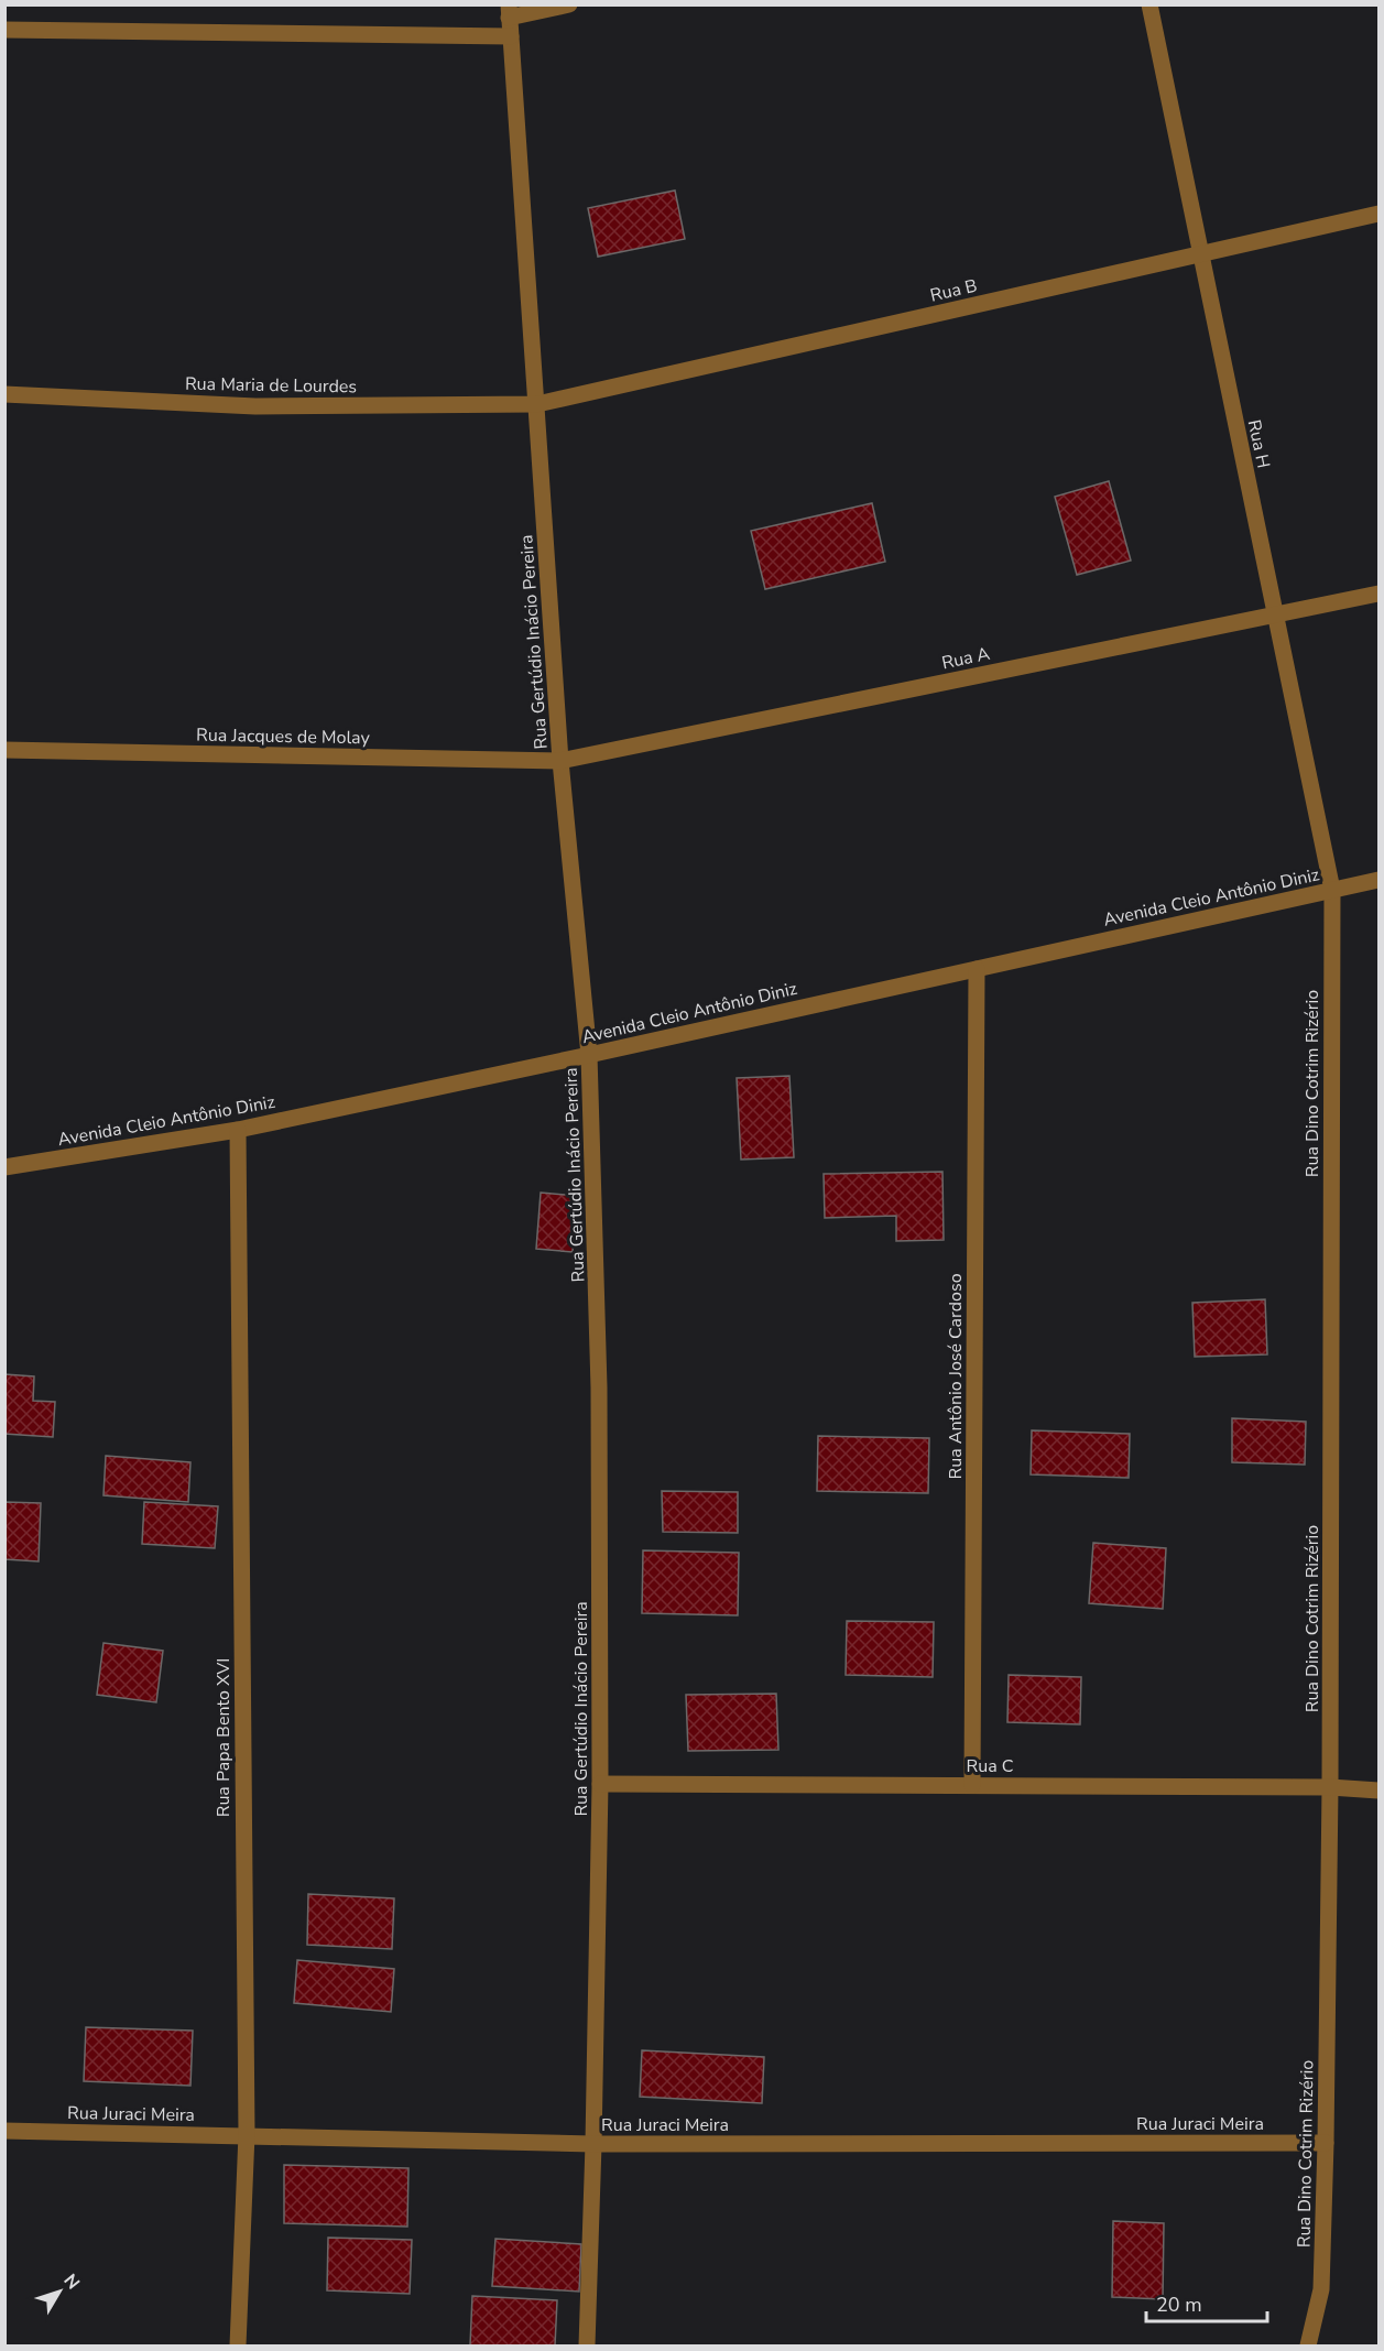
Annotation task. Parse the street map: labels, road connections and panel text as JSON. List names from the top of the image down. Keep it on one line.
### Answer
{"streets":{"street":["Rua B","Rua Maria de Lourdes","Rua H","Rua Gertúdio Inácio Pereira","Rua A","Rua Jacques de Molay","Avenida Cleio Antônio Diniz","Rua Dino Cotrim Rizério","Rua Antônio José Cardoso","Rua Papa Bento XVI","Rua C","Rua Juraci Meira"]},"crossings":[["Rua B","Rua Maria de Lourdes"],["Rua B","Rua H"],["Rua B","Rua Gertúdio Inácio Pereira"],["Rua Maria de Lourdes","Rua Gertúdio Inácio Pereira"],["Rua H","Rua A"],["Rua H","Avenida Cleio Antônio Diniz"],["Rua H","Rua Dino Cotrim Rizério"],["Rua Gertúdio Inácio Pereira","Rua A"],["Rua Gertúdio Inácio Pereira","Rua Jacques de Molay"],["Rua Gertúdio Inácio Pereira","Avenida Cleio Antônio Diniz"],["Rua Gertúdio Inácio Pereira","Rua C"],["Rua Gertúdio Inácio Pereira","Rua Juraci Meira"],["Rua A","Rua Jacques de Molay"],["Avenida Cleio Antônio Diniz","Rua Dino Cotrim Rizério"],["Avenida Cleio Antônio Diniz","Rua Antônio José Cardoso"],["Avenida Cleio Antônio Diniz","Rua Papa Bento XVI"],["Rua Dino Cotrim Rizério","Rua C"],["Rua Dino Cotrim Rizério","Rua Juraci Meira"],["Rua Antônio José Cardoso","Rua C"],["Rua Papa Bento XVI","Rua Juraci Meira"]],"scale_bar":"20 m","north":"top right"}
